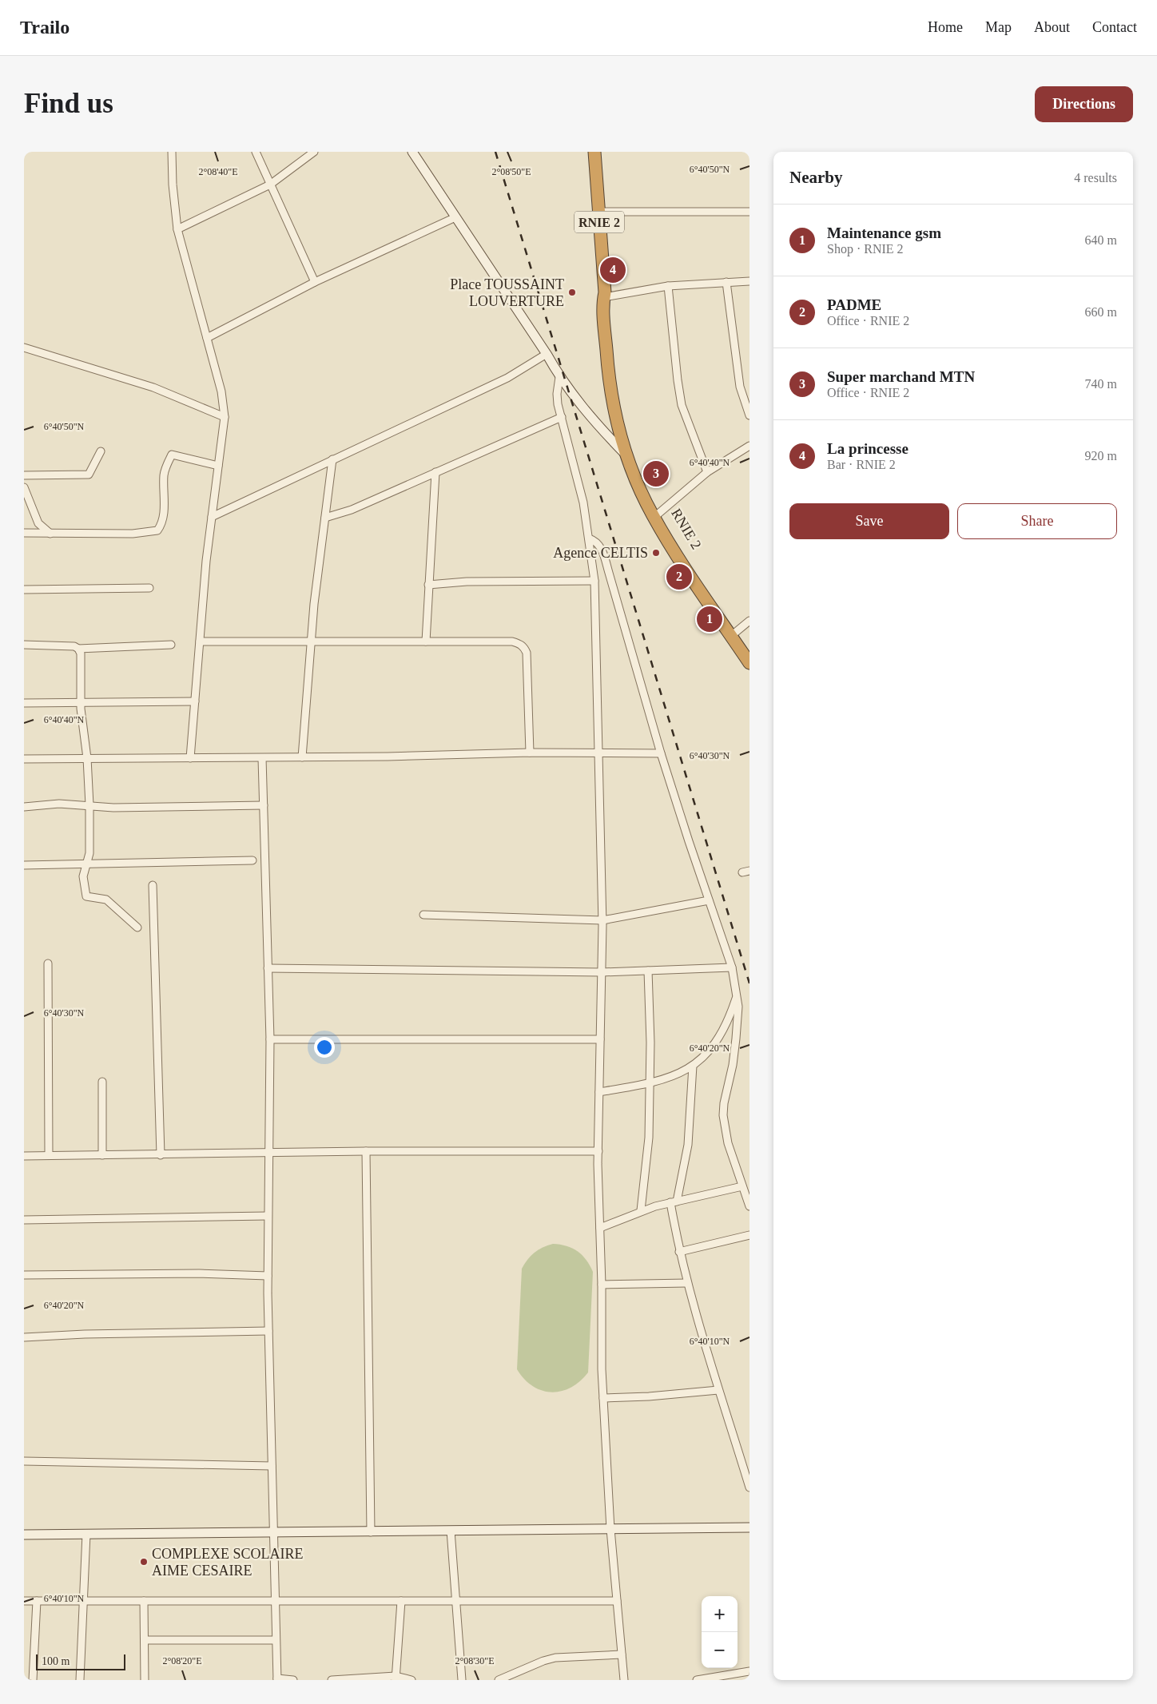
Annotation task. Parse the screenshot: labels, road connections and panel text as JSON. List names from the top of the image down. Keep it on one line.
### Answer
{"streets":{"highway":["RNIE 2"]},"places":["Place TOUSSAINT LOUVERTURE","Agence CELTIS","COMPLEXE SCOLAIRE AIME CESAIRE"],"scale_bar":"100 m","page":{"header":"Trailo","nav":["Home","Map","About","Contact"],"buttons":["Directions",["Save","Share"]],"title":"Find us","heading":["Nearby","4 results"],"list":[{"mark":"1","name":"Maintenance gsm","note":"Shop · RNIE 2","value":"640 m"},{"mark":"2","name":"PADME","note":"Office · RNIE 2","value":"660 m"},{"mark":"3","name":"Super marchand MTN","note":"Office · RNIE 2","value":"740 m"},{"mark":"4","name":"La princesse","note":"Bar · RNIE 2","value":"920 m"}],"pins":["4","3","2","1"],"map_buttons":["+","−"],"scale":"100 m"},"coordinates":["6°40'50\"N","2°08'50\"E","2°08'40\"E","6°40'40\"N","6°40'30\"N","6°40'20\"N","6°40'10\"N","2°08'20\"E","2°08'30\"E"]}
